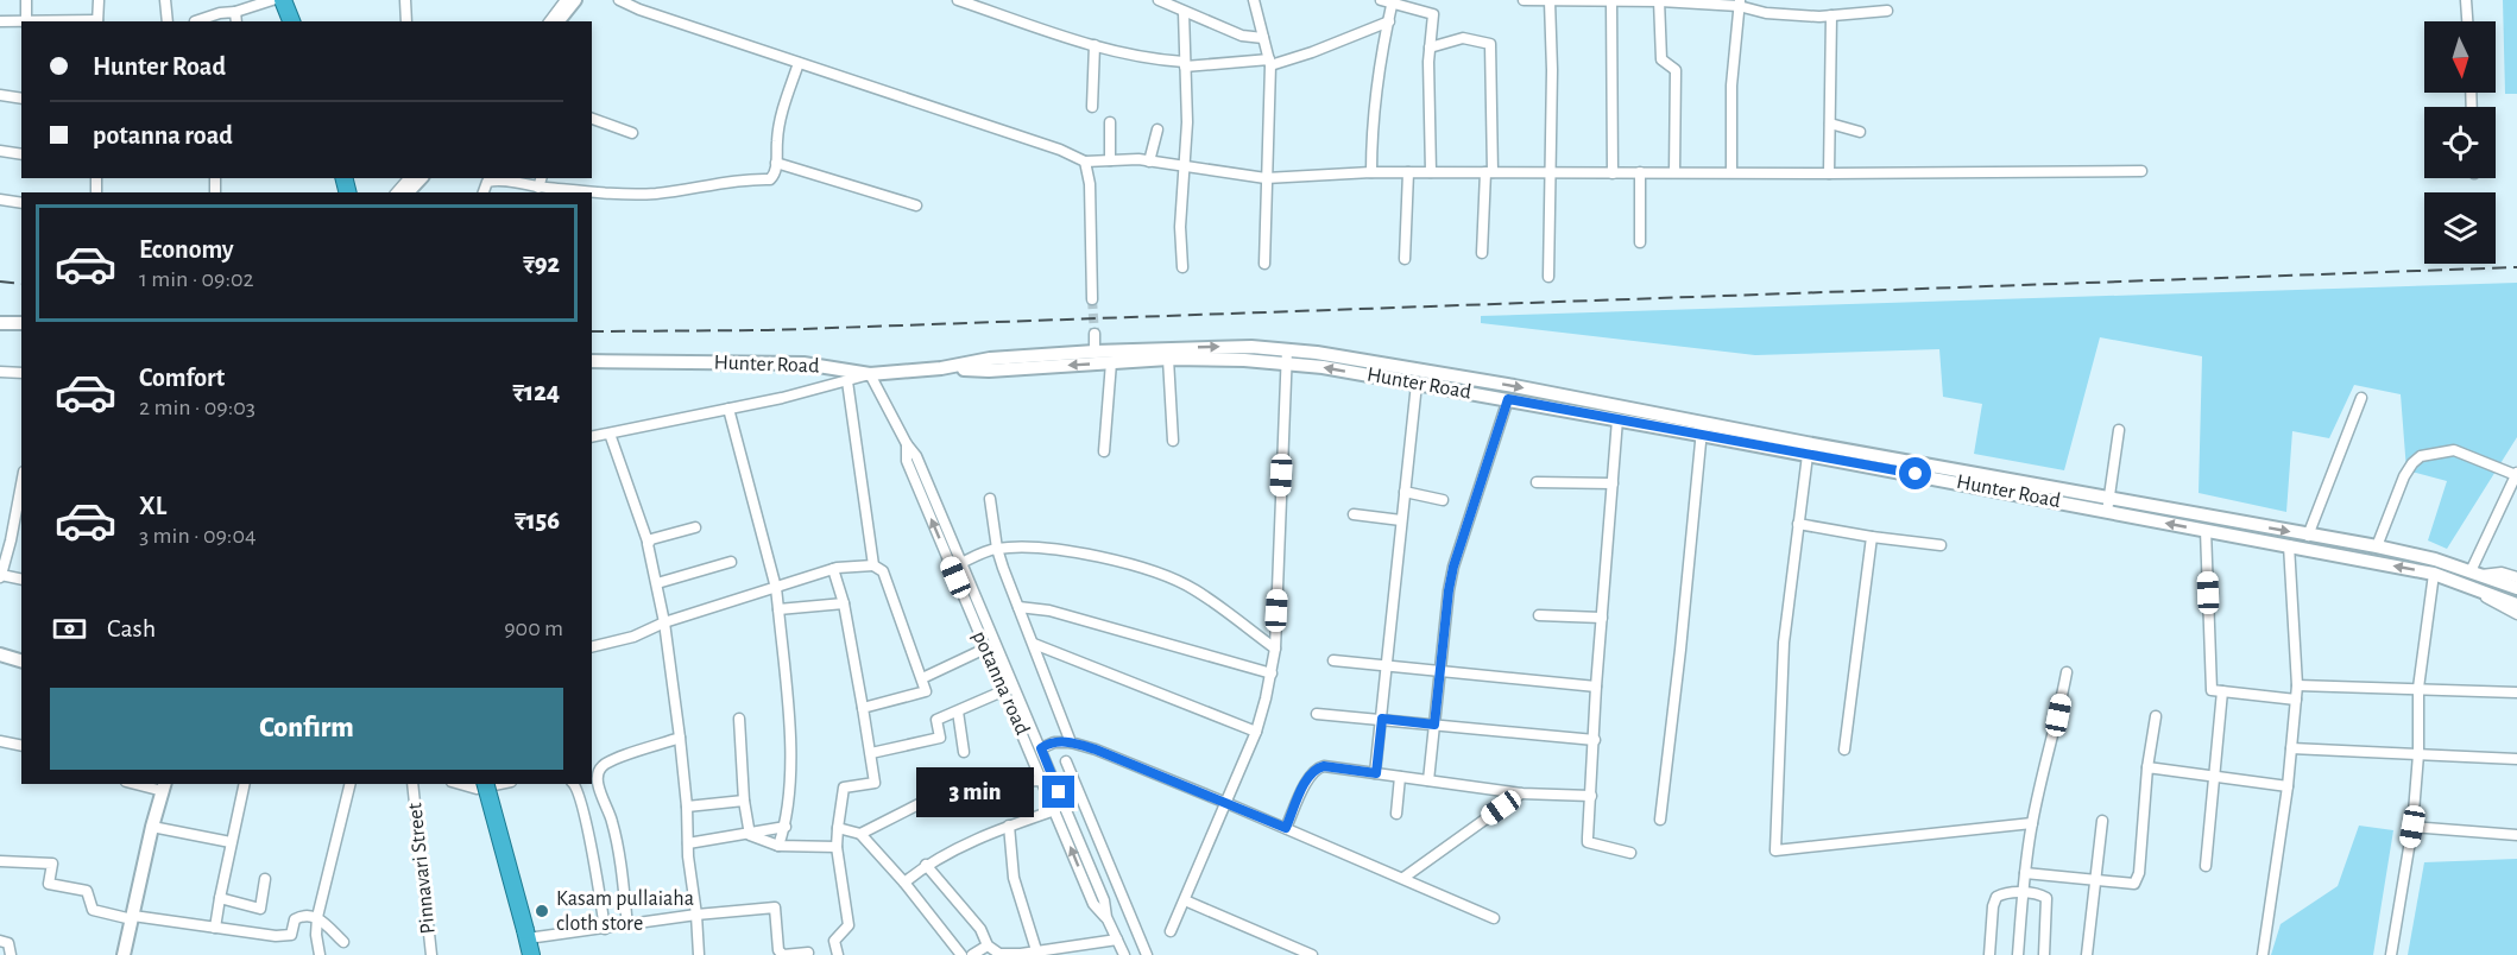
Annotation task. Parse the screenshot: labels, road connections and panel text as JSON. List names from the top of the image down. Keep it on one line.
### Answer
{"streets":{"street":["Hunter Road","potanna road","Pinnavari Street"]},"crossings":[["Hunter Road","potanna road"]],"places":["Kasam pullaiaha cloth store"],"north":"bottom","page":{"banner":["Hunter Road","potanna road"],"list":[{"name":"Economy","note":"1 min · 09:02","value":"₹92"},{"name":"Comfort","note":"2 min · 09:03","value":"₹124"},{"name":"XL","note":"3 min · 09:04","value":"₹156"}],"pay":["Cash","900 m"],"buttons":"Confirm","bubble":"3 min"}}
